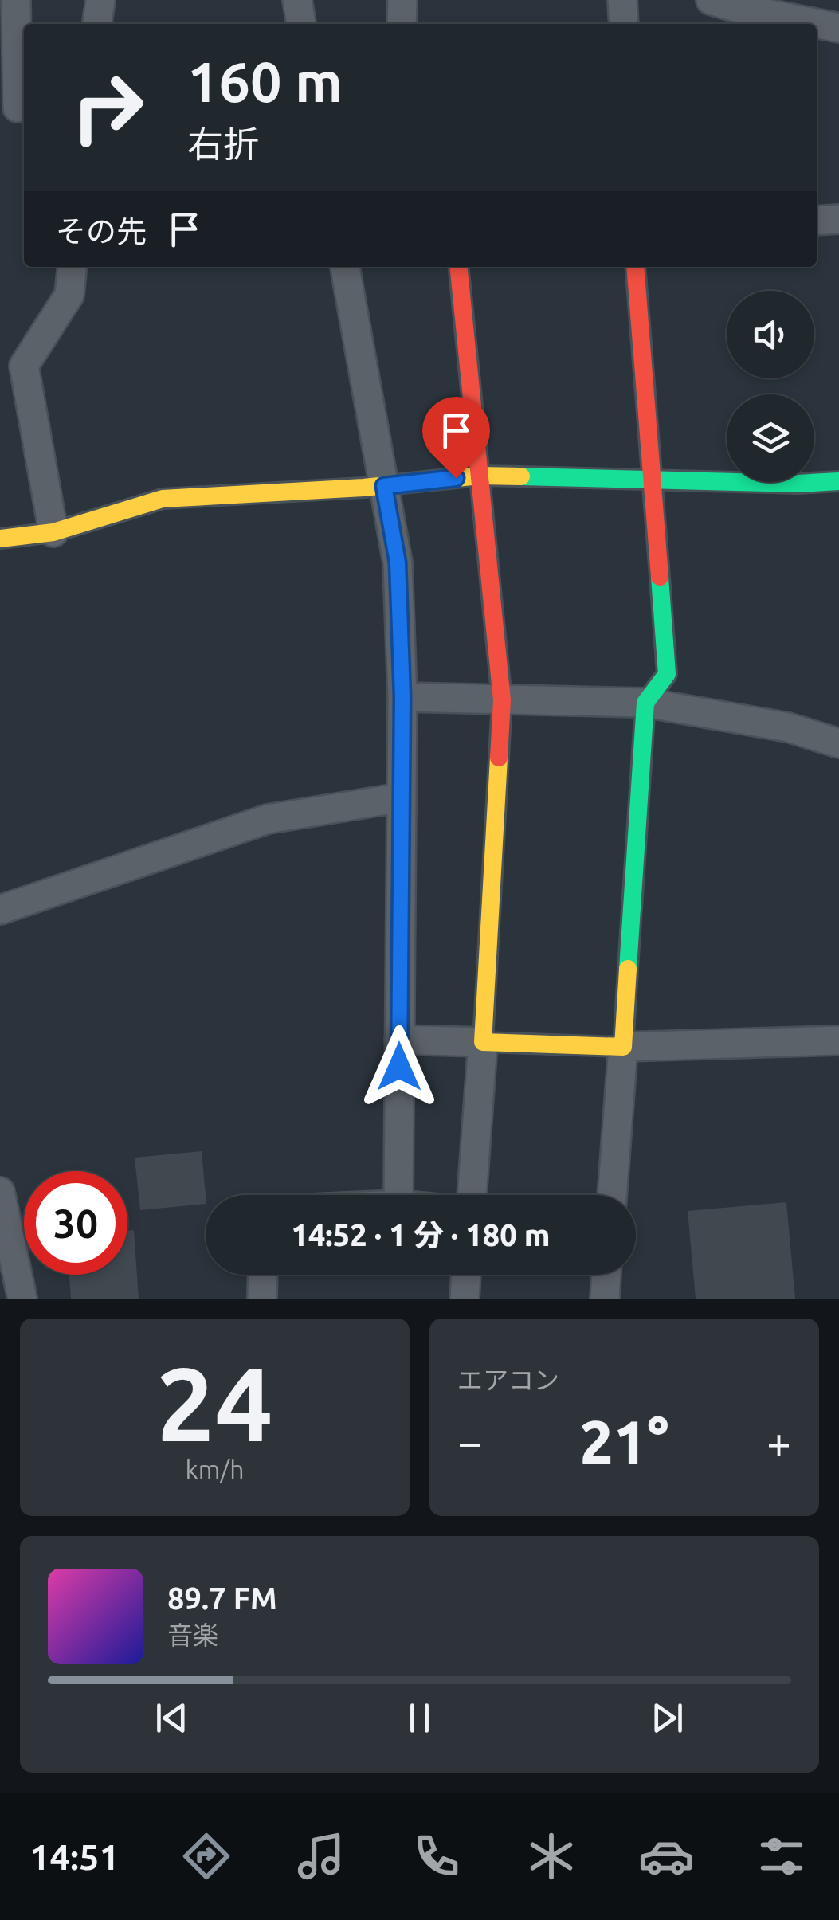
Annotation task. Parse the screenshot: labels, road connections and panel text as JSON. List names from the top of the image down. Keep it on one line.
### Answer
{"page":{"turn":["160 m","右折"],"then":"その先","limit":"30","trip":"14:52 · 1 分 · 180 m","tile":[["24","km/h"],"エアコン"],"heat":["−","21°","+"],"song":["89.7 FM","音楽"],"tabs":"14:51"}}
